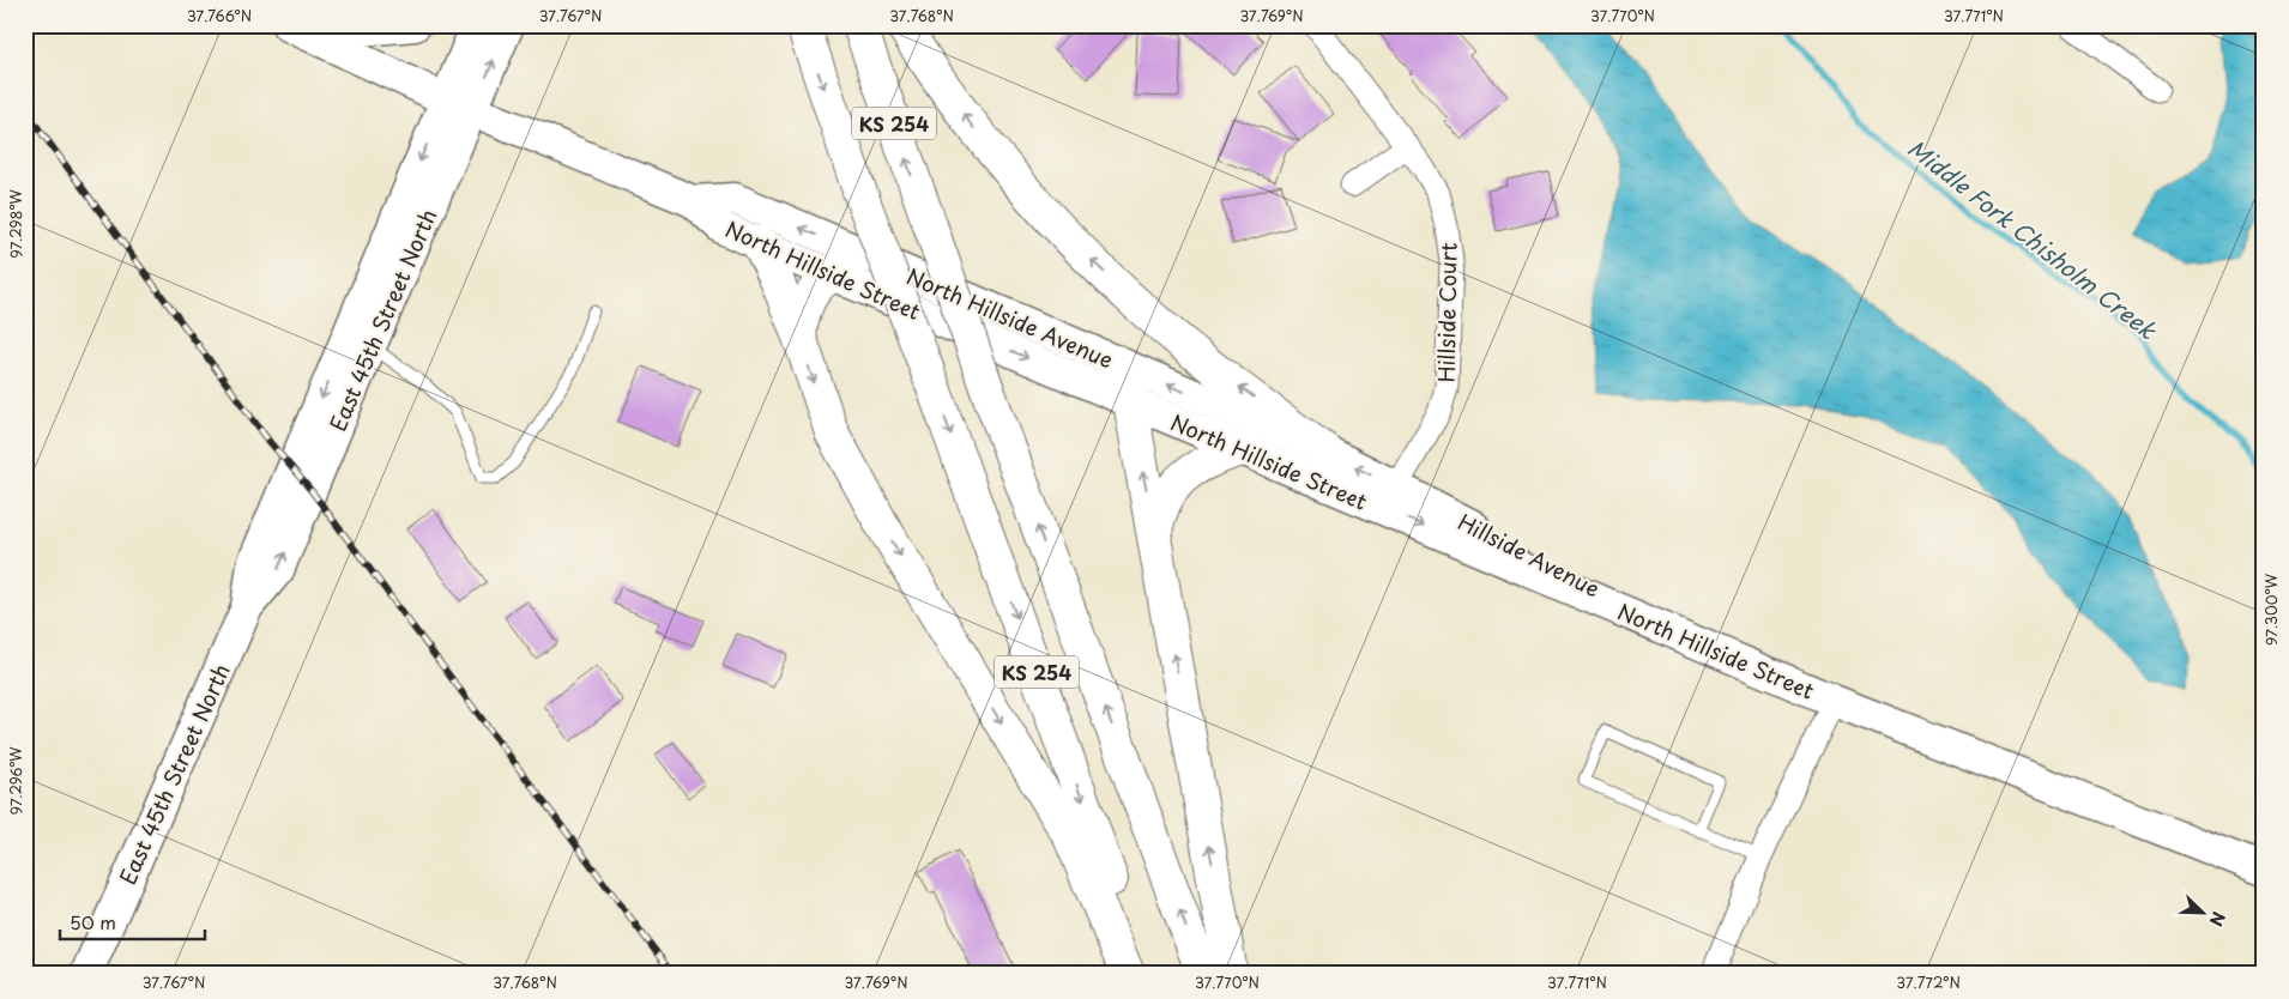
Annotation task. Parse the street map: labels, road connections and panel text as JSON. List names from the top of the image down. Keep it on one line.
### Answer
{"streets":{"highway":["KS 254"],"main road":["North Hillside Street","North Hillside Avenue","East 45th Street North","Hillside Avenue"],"street":["Hillside Court"]},"crossings":[["North Hillside Street","Hillside Court"],["North Hillside Street","North Hillside Avenue"],["North Hillside Street","East 45th Street North"],["North Hillside Street","Hillside Avenue"],["Hillside Court","Hillside Avenue"],["North Hillside Avenue","Hillside Avenue"]],"one_way":["North Hillside Avenue"],"water":["Middle Fork Chisholm Creek"],"scale_bar":"50 m","north":"bottom right","coordinates":["37.766°N","37.767°N","37.768°N","37.769°N","37.770°N","37.771°N","97.298°W","97.300°W","97.296°W","37.772°N"]}
